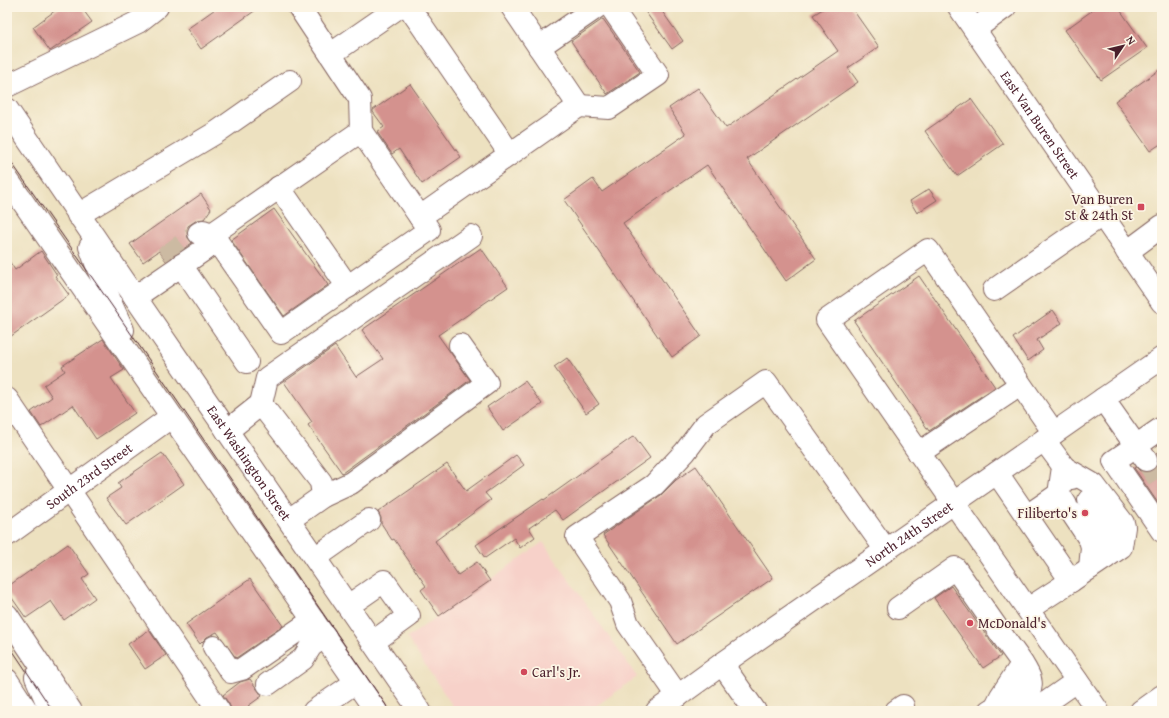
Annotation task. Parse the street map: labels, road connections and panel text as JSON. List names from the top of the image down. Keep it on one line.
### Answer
{"streets":{"main road":["East Van Buren Street","East Washington Street","South 23rd Street","North 24th Street"]},"crossings":[["East Washington Street","South 23rd Street"]],"places":{"transit":["Van Buren St & 24th St"],"other":["Filiberto's","McDonald's","Carl's Jr."]},"north":"top right"}
